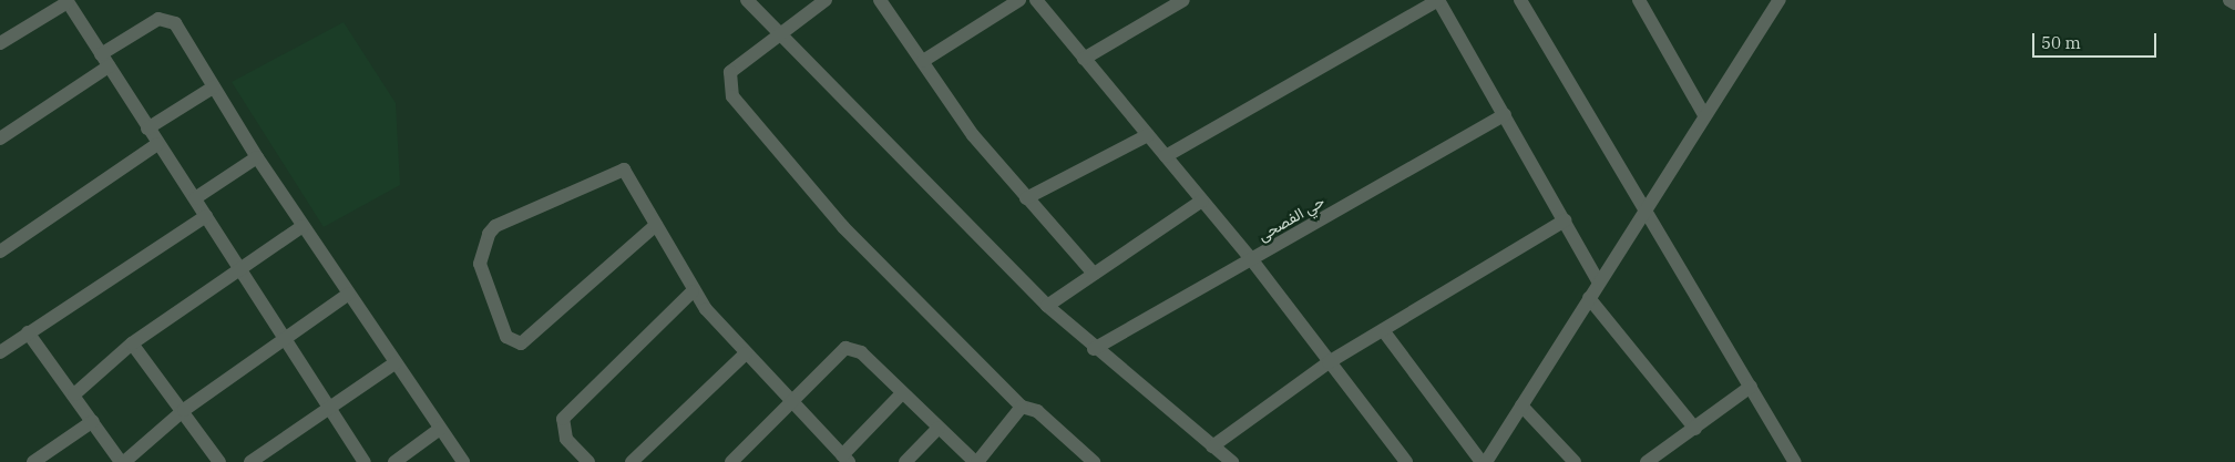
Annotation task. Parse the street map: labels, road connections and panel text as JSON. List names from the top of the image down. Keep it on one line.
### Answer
{"streets":{"street":["حي الفصحى"]},"scale_bar":"50 m"}
